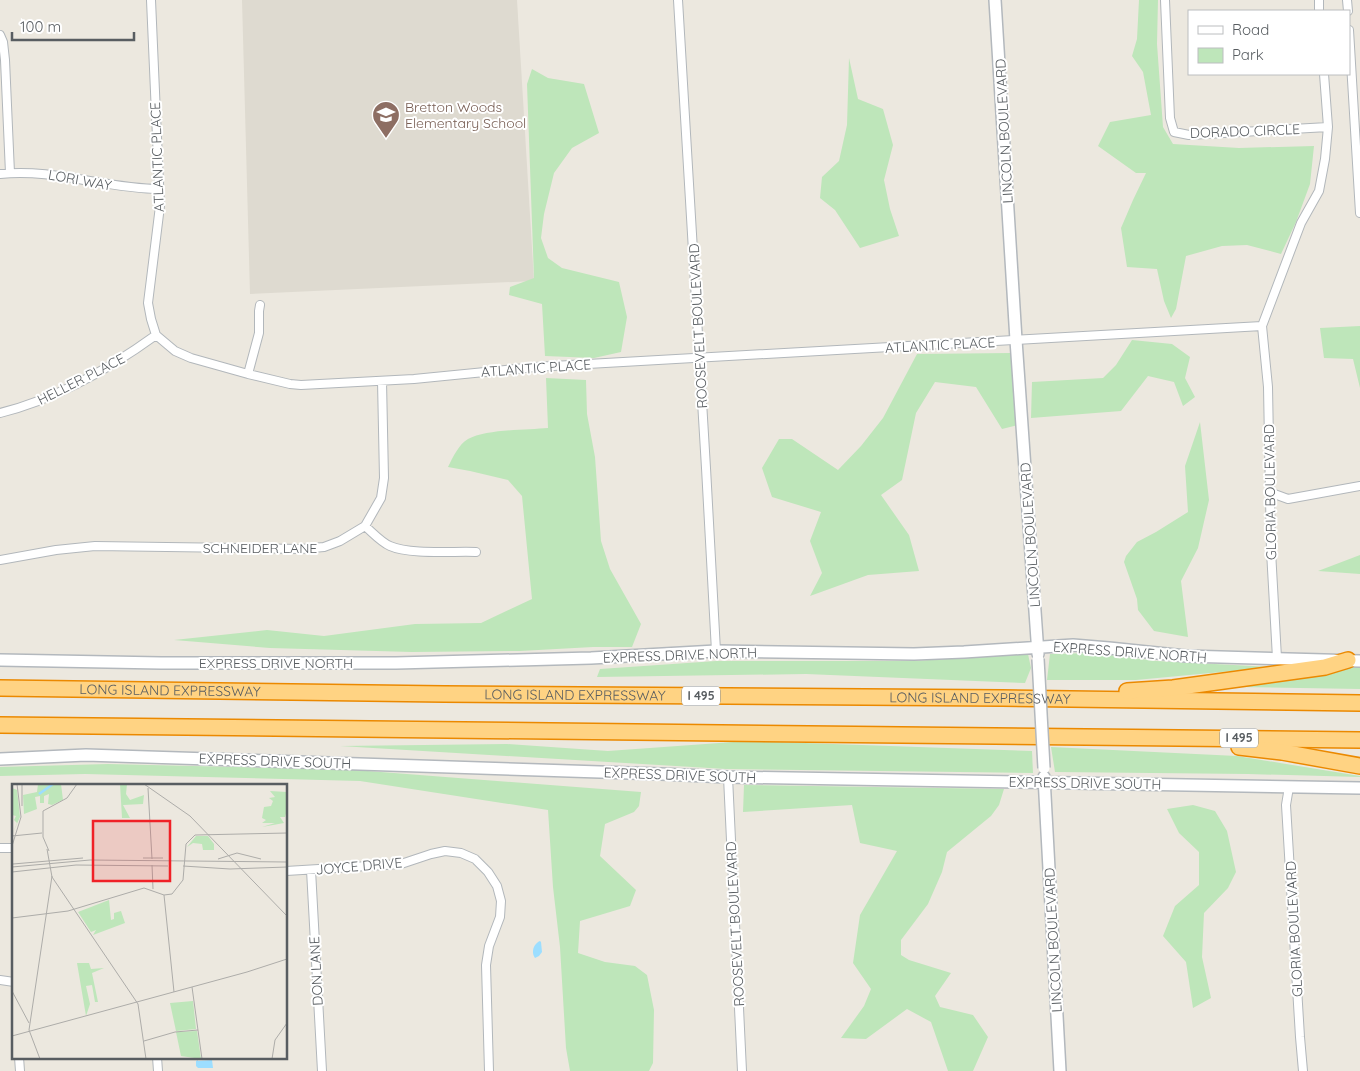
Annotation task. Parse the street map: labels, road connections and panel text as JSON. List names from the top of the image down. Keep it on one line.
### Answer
{"streets":{"highway":["LONG ISLAND EXPRESSWAY","I 495"],"main road":["LINCOLN BOULEVARD","EXPRESS DRIVE NORTH","EXPRESS DRIVE SOUTH"],"street":["DORADO CIRCLE","ATLANTIC PLACE","LORI WAY","ROOSEVELT BOULEVARD","HELLER PLACE","GLORIA BOULEVARD","SCHNEIDER LANE","JOYCE DRIVE","DON LANE"]},"crossings":[["LINCOLN BOULEVARD","ATLANTIC PLACE"],["LINCOLN BOULEVARD","EXPRESS DRIVE NORTH"],["LINCOLN BOULEVARD","EXPRESS DRIVE SOUTH"],["ATLANTIC PLACE","LORI WAY"],["ATLANTIC PLACE","ROOSEVELT BOULEVARD"],["ATLANTIC PLACE","HELLER PLACE"],["ATLANTIC PLACE","GLORIA BOULEVARD"],["ROOSEVELT BOULEVARD","EXPRESS DRIVE NORTH"],["ROOSEVELT BOULEVARD","EXPRESS DRIVE SOUTH"],["GLORIA BOULEVARD","EXPRESS DRIVE NORTH"],["GLORIA BOULEVARD","EXPRESS DRIVE SOUTH"],["JOYCE DRIVE","DON LANE"]],"places":{"school or university":["Bretton Woods Elementary School"]},"legend":["Road","Park"],"scale_bar":"100 m"}
